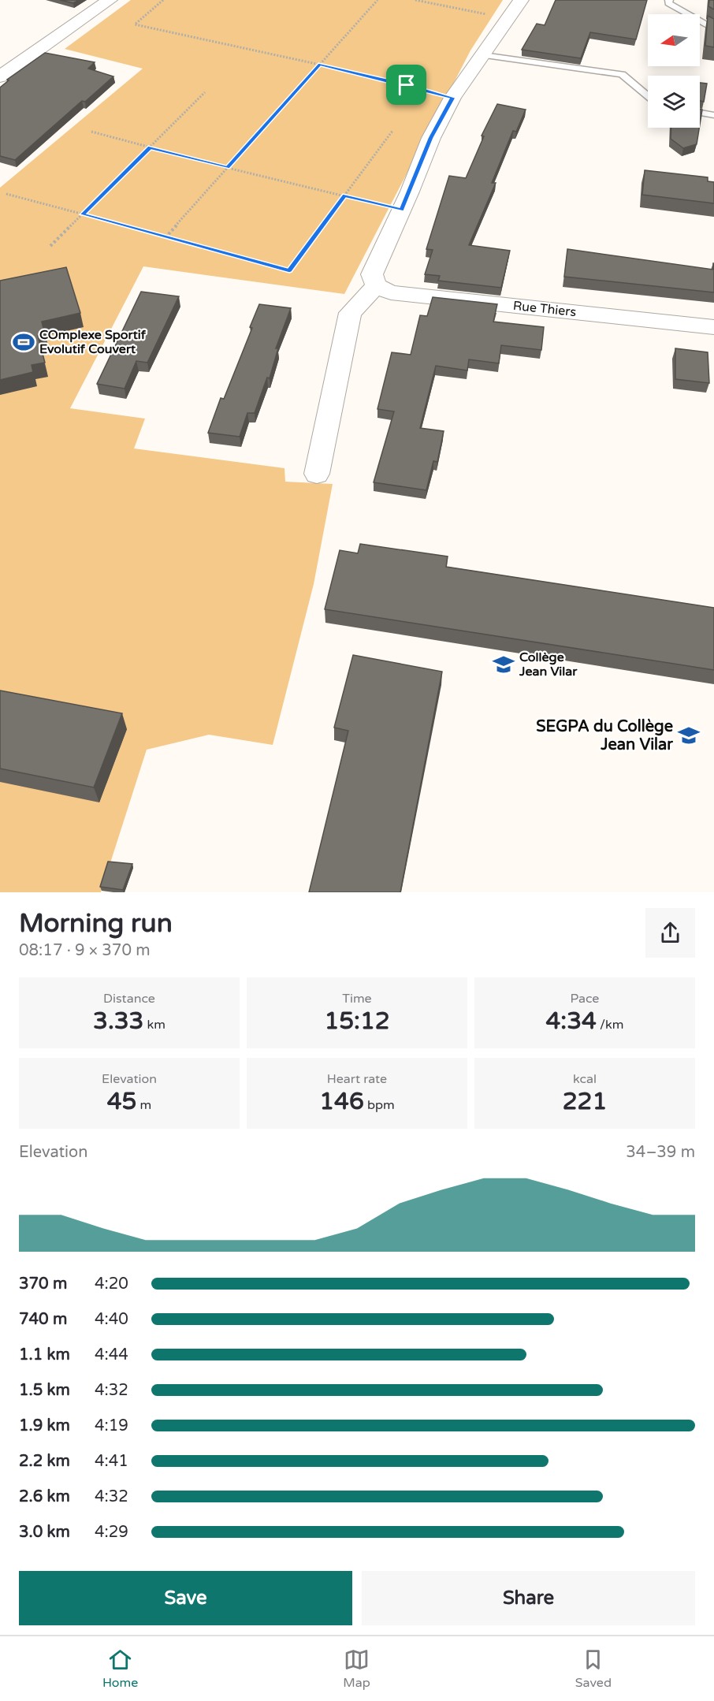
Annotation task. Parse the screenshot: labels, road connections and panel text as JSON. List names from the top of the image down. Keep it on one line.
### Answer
{"streets":{"street":["Rue Thiers"]},"places":{"sports":["COmplexe Sportif Evolutif Couvert"],"school or university":["Collège Jean Vilar","SEGPA du Collège Jean Vilar"]},"north":"left","page":{"heading":["Morning run","08:17 · 9 × 370 m"],"stats":[["Distance","3.33 km"],["Time","15:12"],["Pace","4:34 /km"],["Elevation","45 m"],["Heart rate","146 bpm"],["kcal","221"]],"chart":["Elevation","34–39 m"],"list":[{"name":"370 m","note":"4:20"},{"name":"740 m","note":"4:40"},{"name":"1.1 km","note":"4:44"},{"name":"1.5 km","note":"4:32"},{"name":"1.9 km","note":"4:19"},{"name":"2.2 km","note":"4:41"},{"name":"2.6 km","note":"4:32"},{"name":"3.0 km","note":"4:29"}],"buttons":["Save","Share"],"tabs":["Home","Map","Saved"]}}
